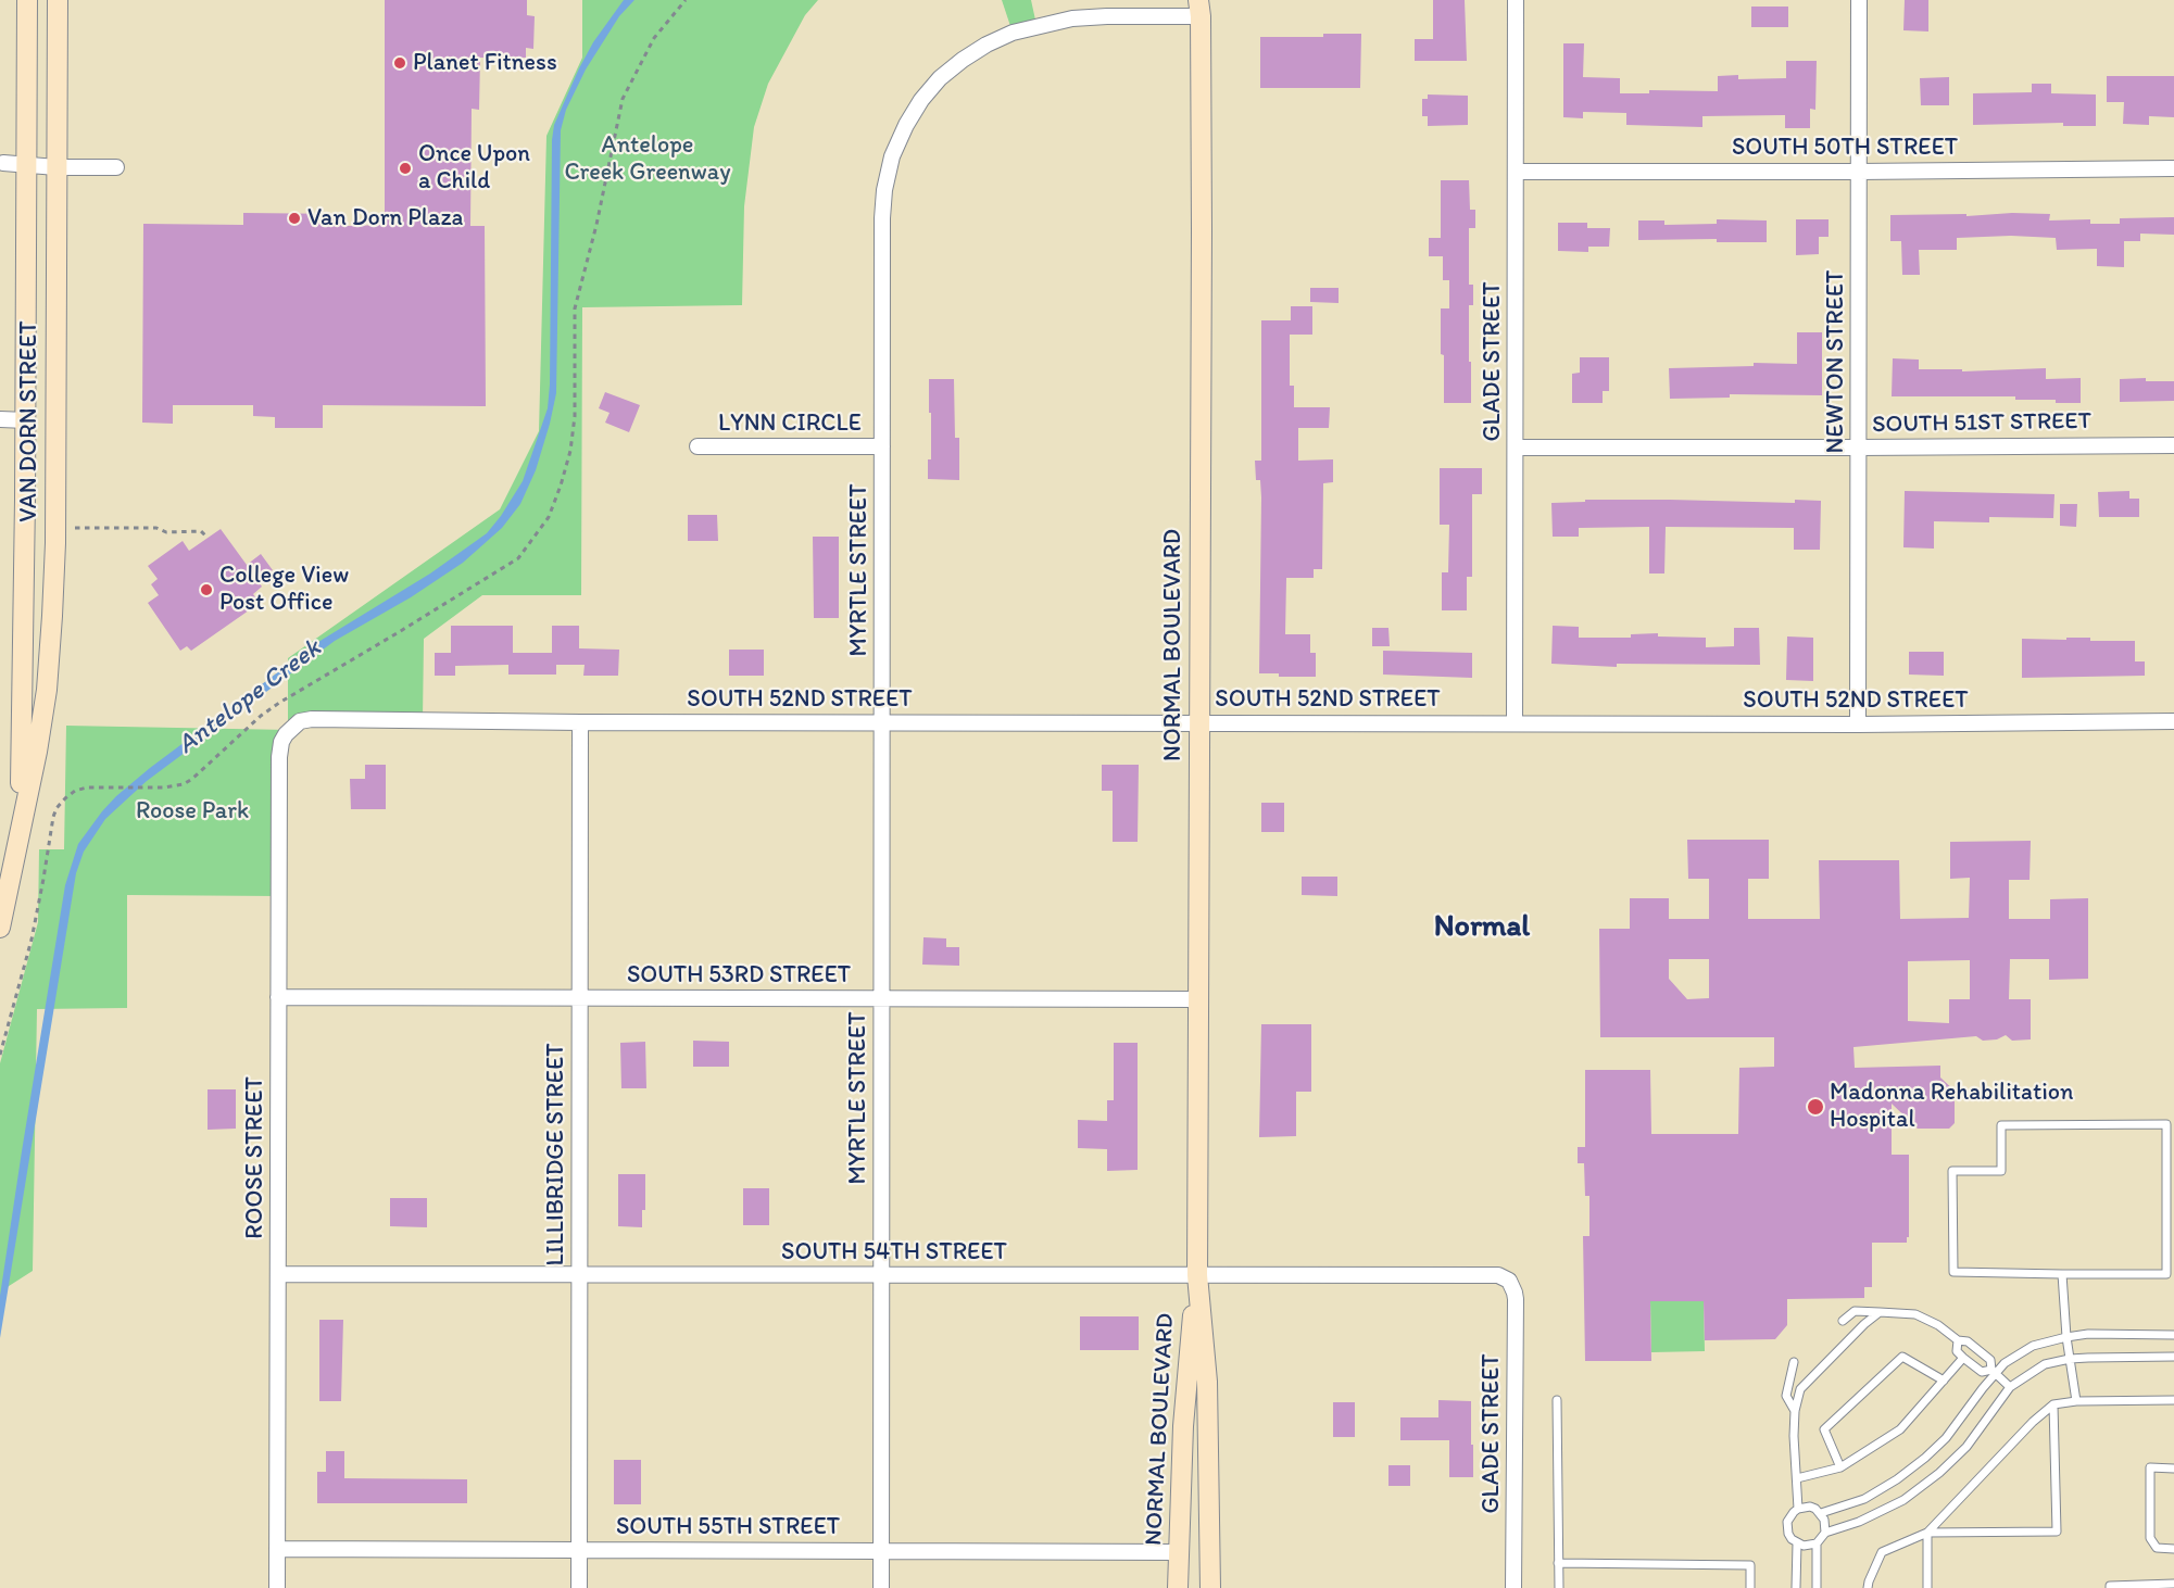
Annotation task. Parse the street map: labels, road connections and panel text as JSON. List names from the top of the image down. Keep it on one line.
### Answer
{"streets":{"main road":["VAN DORN STREET","NORMAL BOULEVARD"],"street":["SOUTH 50TH STREET","GLADE STREET","NEWTON STREET","LYNN CIRCLE","SOUTH 51ST STREET","MYRTLE STREET","SOUTH 52ND STREET","SOUTH 53RD STREET","LILLIBRIDGE STREET","ROOSE STREET","SOUTH 54TH STREET","SOUTH 55TH STREET"]},"crossings":[["SOUTH 50TH STREET","GLADE STREET"],["SOUTH 50TH STREET","NEWTON STREET"],["GLADE STREET","SOUTH 51ST STREET"],["GLADE STREET","SOUTH 52ND STREET"],["GLADE STREET","SOUTH 54TH STREET"],["NEWTON STREET","SOUTH 51ST STREET"],["NEWTON STREET","SOUTH 52ND STREET"],["LYNN CIRCLE","MYRTLE STREET"],["MYRTLE STREET","NORMAL BOULEVARD"],["MYRTLE STREET","SOUTH 52ND STREET"],["MYRTLE STREET","SOUTH 53RD STREET"],["MYRTLE STREET","SOUTH 54TH STREET"],["MYRTLE STREET","SOUTH 55TH STREET"],["NORMAL BOULEVARD","SOUTH 52ND STREET"],["NORMAL BOULEVARD","SOUTH 53RD STREET"],["NORMAL BOULEVARD","SOUTH 54TH STREET"],["NORMAL BOULEVARD","SOUTH 55TH STREET"],["SOUTH 52ND STREET","LILLIBRIDGE STREET"],["SOUTH 52ND STREET","ROOSE STREET"],["SOUTH 53RD STREET","LILLIBRIDGE STREET"],["SOUTH 53RD STREET","ROOSE STREET"],["LILLIBRIDGE STREET","SOUTH 54TH STREET"],["LILLIBRIDGE STREET","SOUTH 55TH STREET"],["ROOSE STREET","SOUTH 54TH STREET"],["ROOSE STREET","SOUTH 55TH STREET"]],"districts":["Normal"],"water":["Antelope Creek"],"parks":["Antelope Creek Greenway","Roose Park"],"places":["Planet Fitness","Once Upon a Child","Van Dorn Plaza","College View Post Office","Madonna Rehabilitation Hospital"]}
